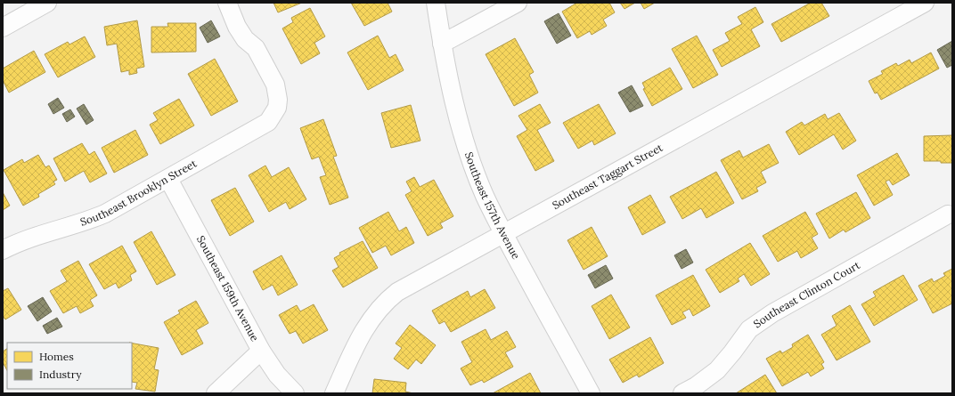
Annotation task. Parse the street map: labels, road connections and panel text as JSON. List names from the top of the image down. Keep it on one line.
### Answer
{"streets":{"street":["Southeast Taggart Street","Southeast Brooklyn Street","Southeast 157th Avenue","Southeast 159th Avenue","Southeast Clinton Court"]},"crossings":[["Southeast Taggart Street","Southeast 157th Avenue"],["Southeast Brooklyn Street","Southeast 159th Avenue"]],"legend":["Homes","Industry"]}
